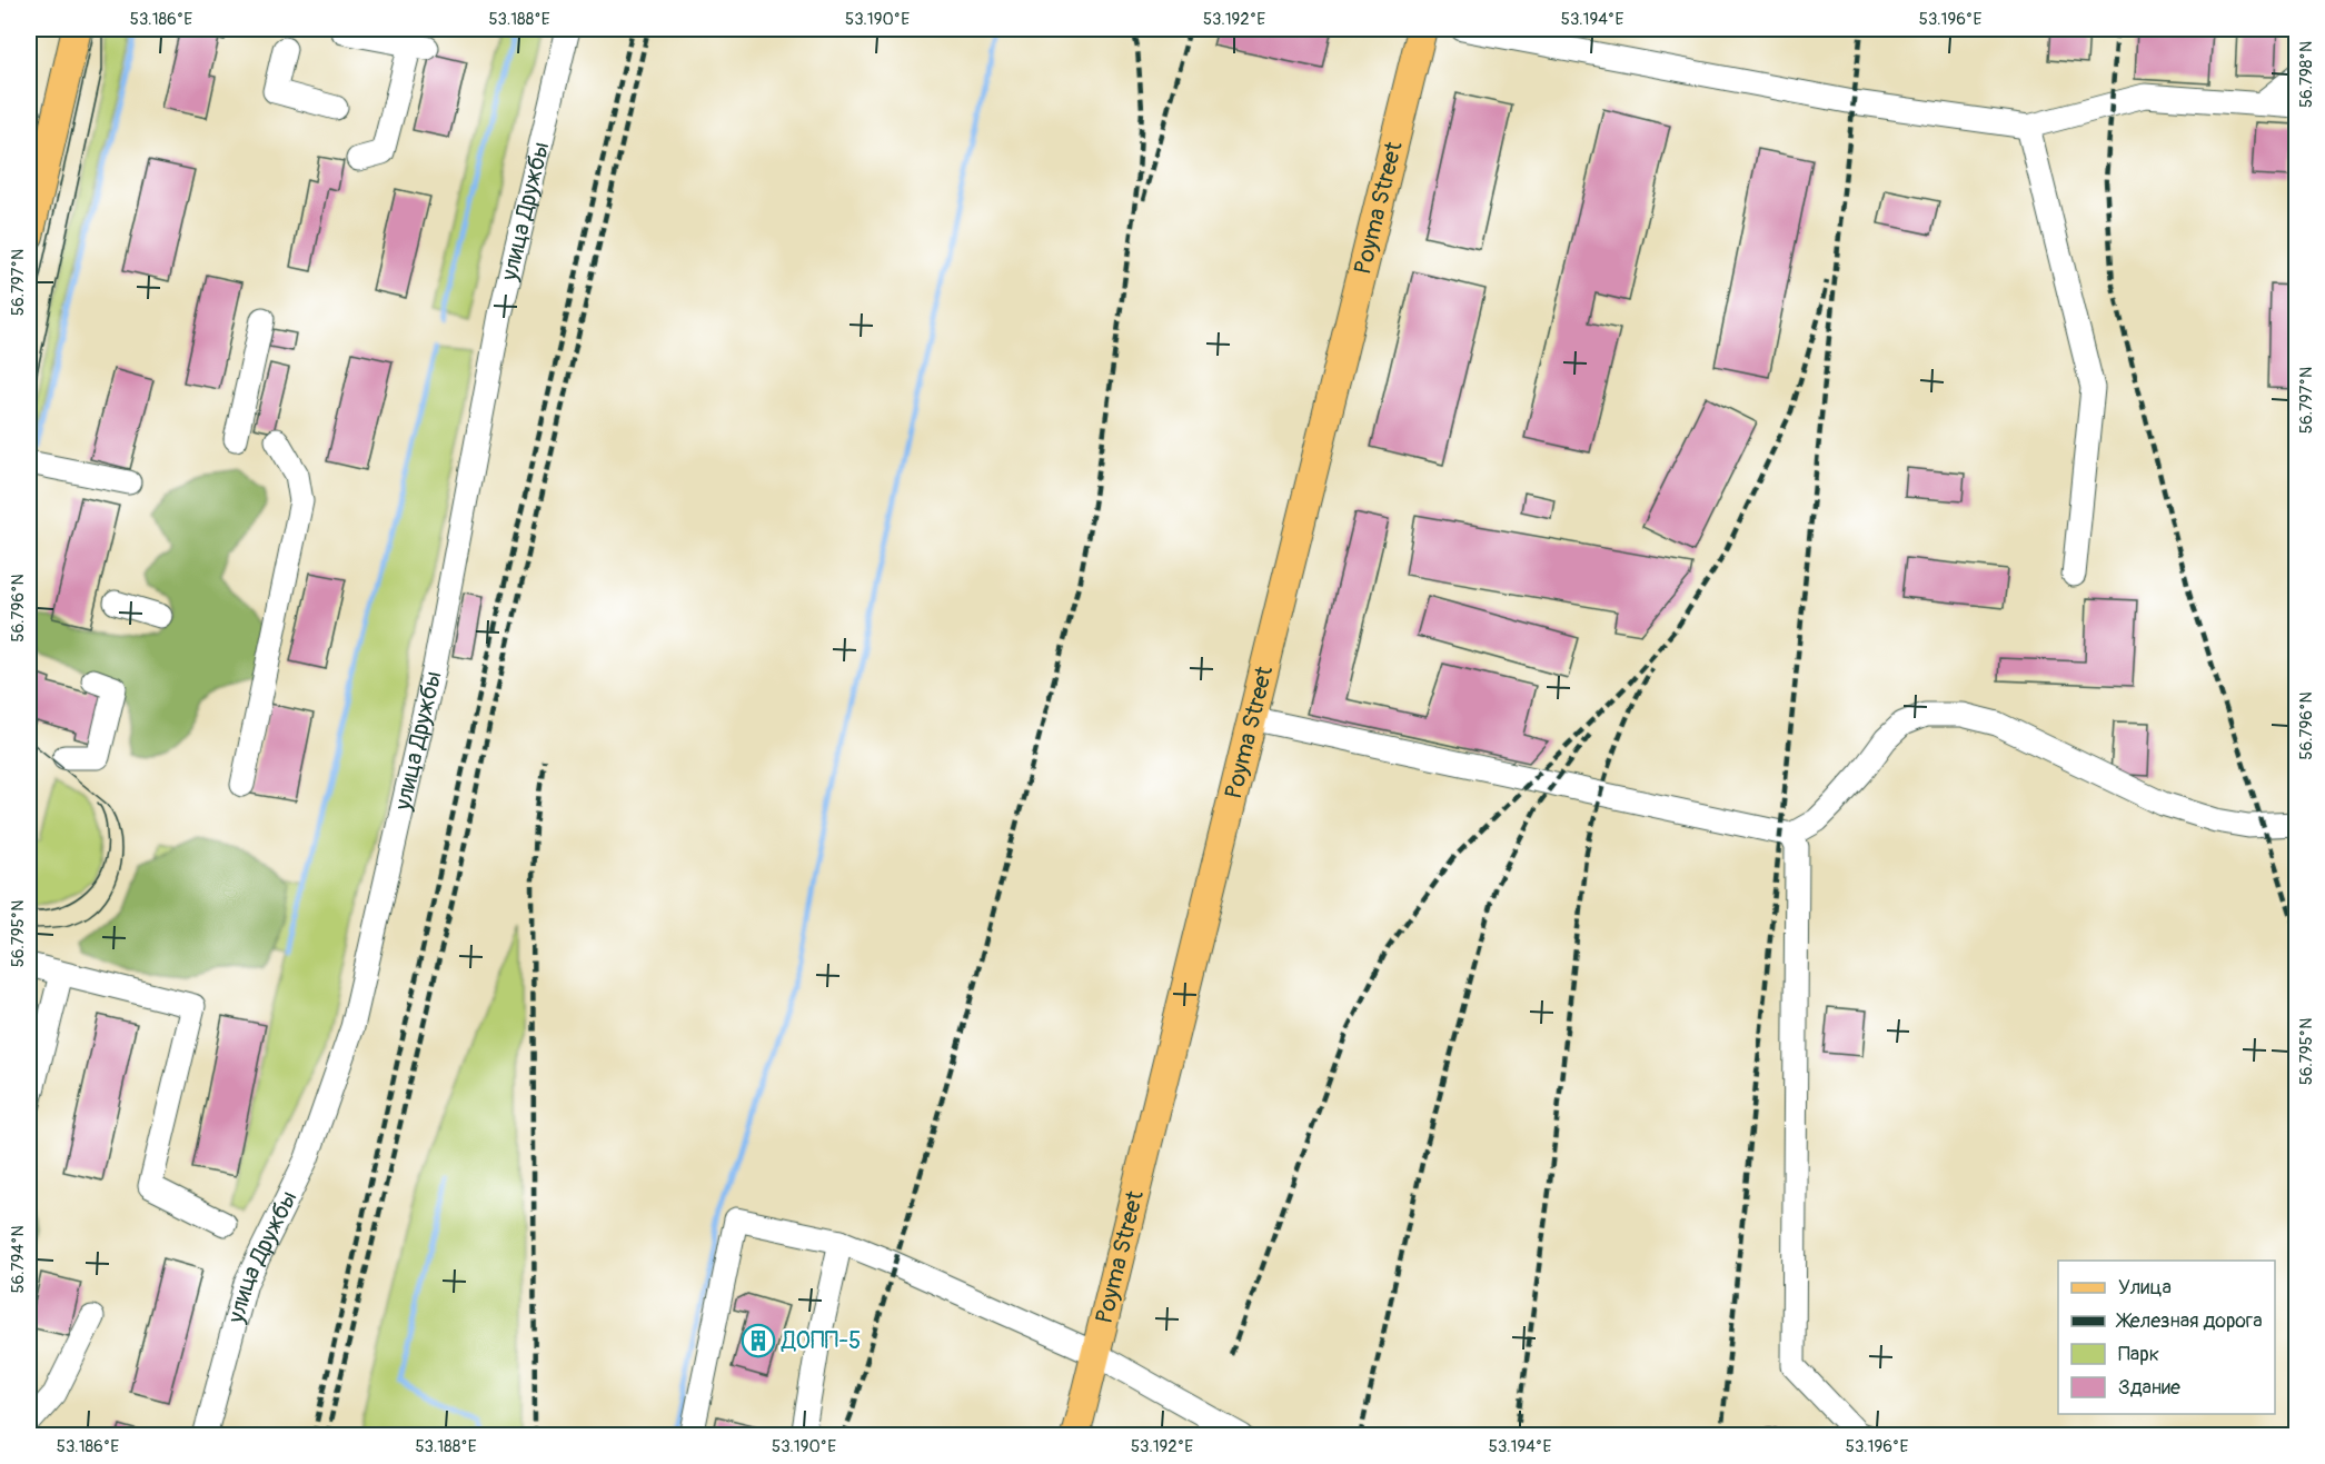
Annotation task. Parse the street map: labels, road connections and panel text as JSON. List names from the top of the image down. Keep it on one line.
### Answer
{"streets":{"main road":["Poyma Street"],"street":["улица Дружбы"]},"places":{"building":["ДОПП-5"]},"legend":["Улица","Железная дорога","Парк","Здание"],"coordinates":["53.186°E","53.188°E","53.190°E","53.192°E","53.194°E","53.196°E","56.798°N","56.797°N","56.796°N","56.795°N","56.794°N"]}
